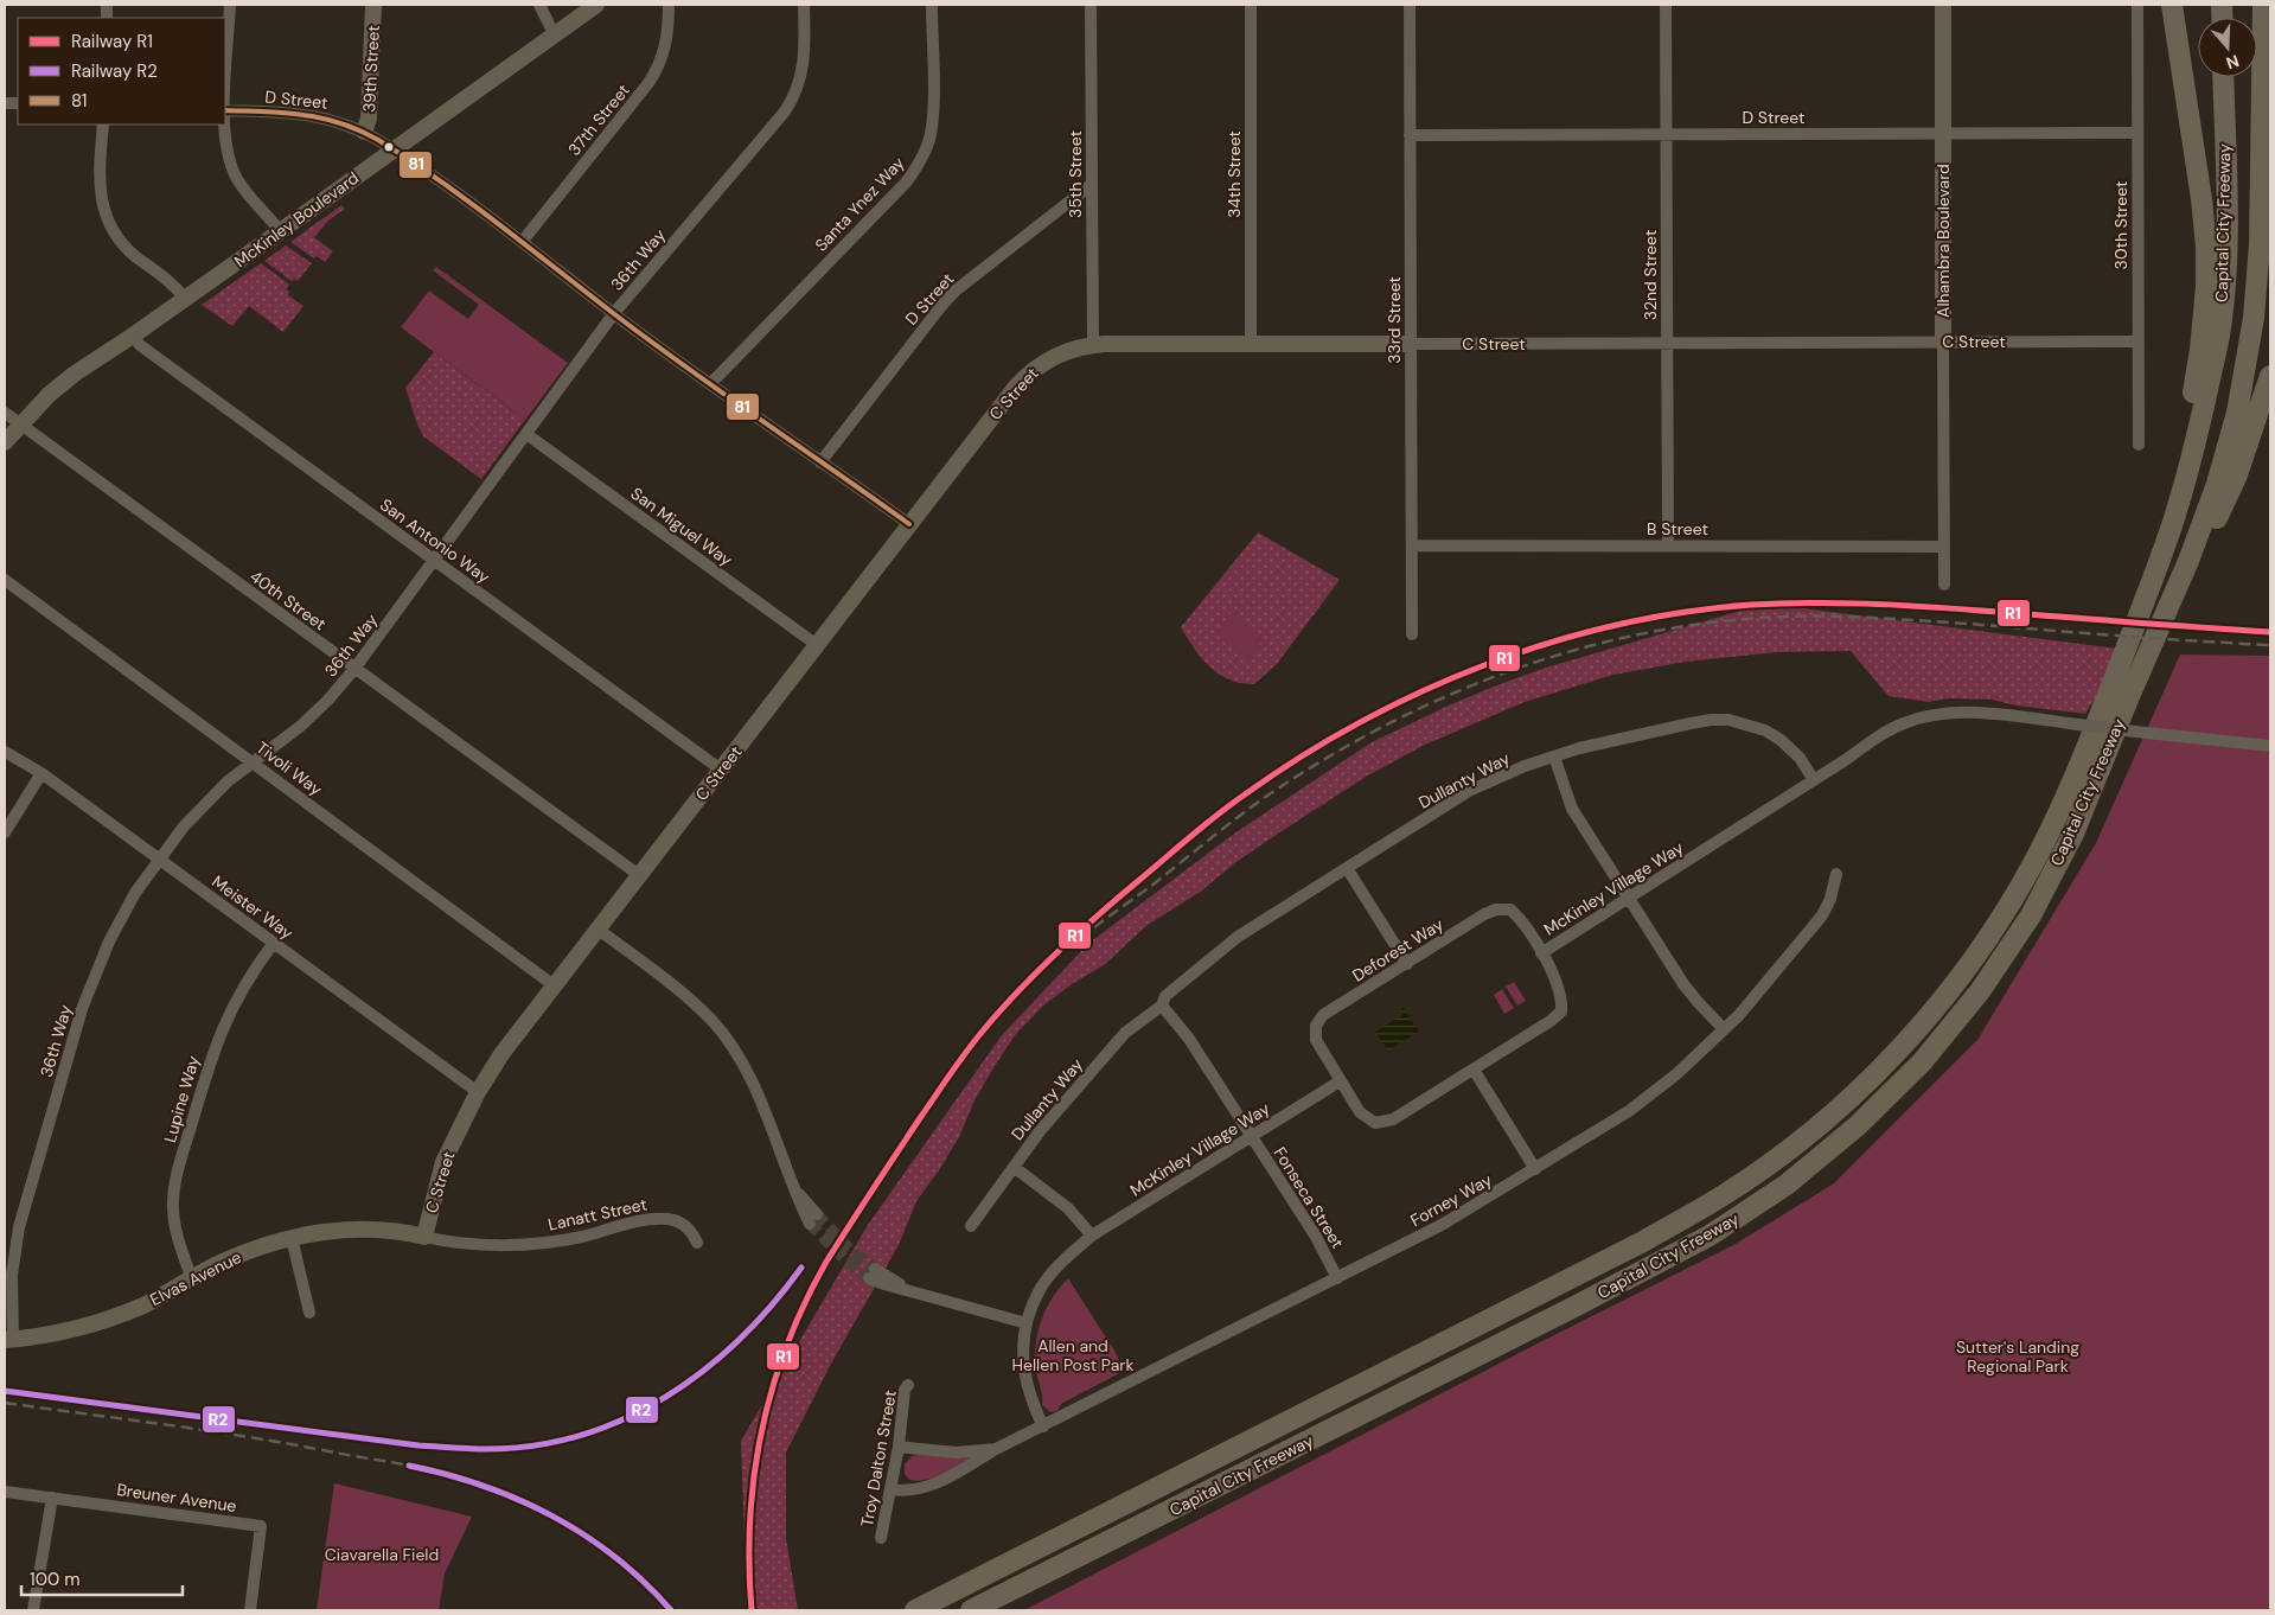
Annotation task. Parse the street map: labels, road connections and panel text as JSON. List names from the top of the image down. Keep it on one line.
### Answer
{"streets":{"highway":["Capital City Freeway"],"street":["39th Street","D Street","37th Street","35th Street","34th Street","Santa Ynez Way","McKinley Boulevard","30th Street","Alhambra Boulevard","36th Way","32nd Street","33rd Street","C Street","San Miguel Way","B Street","San Antonio Way","40th Street","Tivoli Way","Dullanty Way","McKinley Village Way","Meister Way","Deforest Way","Lupine Way","Fonseca Street","Forney Way","Lanatt Street","Elvas Avenue","Troy Dalton Street","Breuner Avenue"]},"crossings":[["39th Street","D Street"],["D Street","35th Street"],["D Street","McKinley Boulevard"],["D Street","30th Street"],["D Street","Alhambra Boulevard"],["D Street","32nd Street"],["D Street","33rd Street"],["35th Street","C Street"],["34th Street","C Street"],["McKinley Boulevard","San Antonio Way"],["McKinley Boulevard","40th Street"],["30th Street","C Street"],["Alhambra Boulevard","C Street"],["Alhambra Boulevard","B Street"],["36th Way","San Miguel Way"],["36th Way","San Antonio Way"],["36th Way","40th Street"],["36th Way","Tivoli Way"],["36th Way","Meister Way"],["36th Way","Elvas Avenue"],["32nd Street","C Street"],["32nd Street","B Street"],["33rd Street","C Street"],["33rd Street","B Street"],["C Street","San Miguel Way"],["C Street","San Antonio Way"],["C Street","40th Street"],["C Street","Tivoli Way"],["C Street","Meister Way"],["C Street","Lanatt Street"],["C Street","Elvas Avenue"],["Dullanty Way","McKinley Village Way"],["McKinley Village Way","Deforest Way"],["McKinley Village Way","Fonseca Street"],["McKinley Village Way","Forney Way"],["Meister Way","Lupine Way"],["Lupine Way","Elvas Avenue"],["Fonseca Street","Forney Way"],["Forney Way","Troy Dalton Street"],["Lanatt Street","Elvas Avenue"]],"parks":["Allen and Hellen Post Park","Sutter's Landing Regional Park","Ciavarella Field"],"lines":["transit line 81","rail line R1","rail line R2"],"legend":["Railway R1","Railway R2","81"],"scale_bar":"100 m","north":"bottom"}
